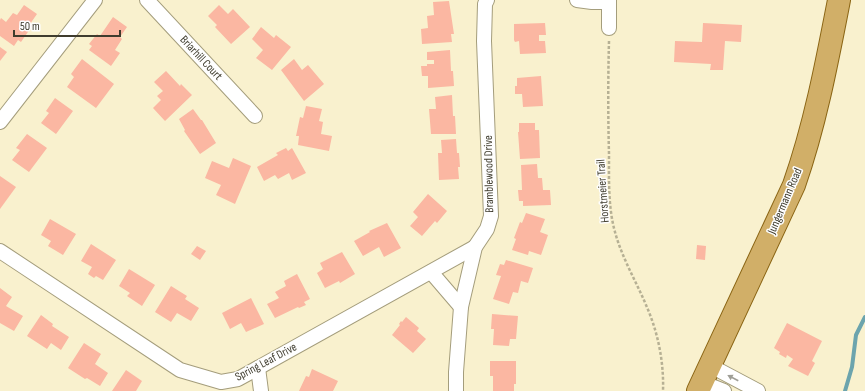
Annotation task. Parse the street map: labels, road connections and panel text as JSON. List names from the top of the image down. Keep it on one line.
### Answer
{"streets":{"main road":["Jungermann Road"],"street":["Briarhill Court","Bramblewood Drive","Spring Leaf Drive"],"path":["Horstmeier Trail"]},"crossings":[["Bramblewood Drive","Spring Leaf Drive"]],"scale_bar":"50 m"}
